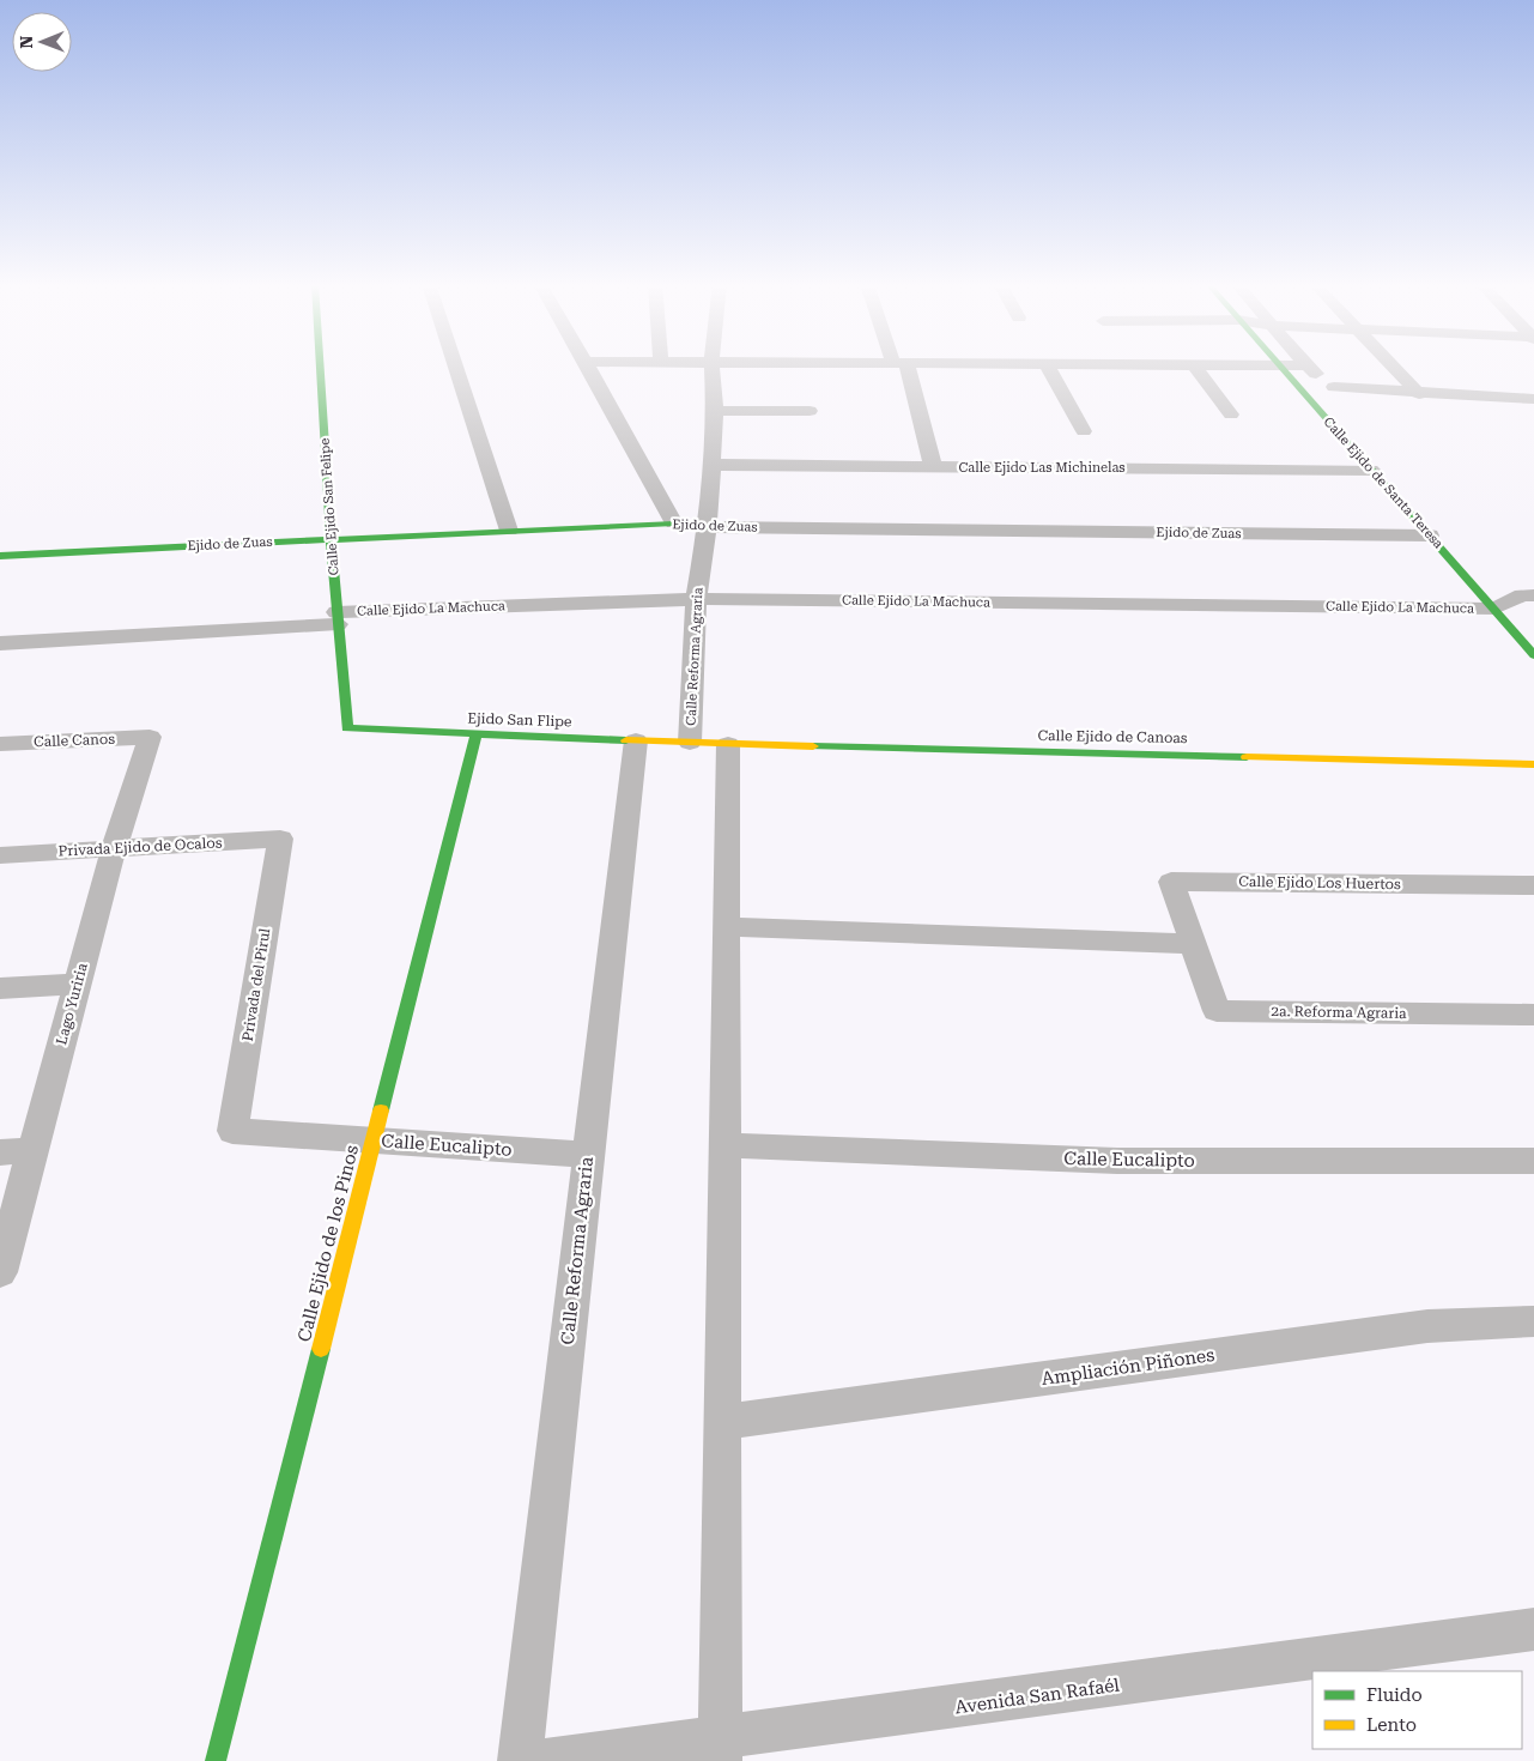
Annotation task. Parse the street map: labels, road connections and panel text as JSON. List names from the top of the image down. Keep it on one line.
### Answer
{"streets":{"street":["Calle Ejido Las Michinelas","Calle Ejido de Santa Teresa","Calle Ejido San Felipe","Ejido de Zuas","Calle Ejido La Machuca","Calle Reforma Agraria","Ejido San Flipe","Calle Ejido de Canoas","Calle Canos","Privada Ejido de Ocalos","Calle Ejido Los Huertos","Privada del Pirul","Lago Yuriria","2a. Reforma Agraria","Calle Eucalipto","Calle Ejido de los Pinos","Ampliación Piñones","Avenida San Rafaél"]},"crossings":[["Calle Ejido Las Michinelas","Calle Ejido de Santa Teresa"],["Calle Ejido Las Michinelas","Calle Reforma Agraria"],["Calle Ejido de Santa Teresa","Ejido de Zuas"],["Calle Ejido de Santa Teresa","Calle Ejido La Machuca"],["Calle Ejido San Felipe","Ejido de Zuas"],["Calle Ejido San Felipe","Calle Ejido La Machuca"],["Calle Ejido San Felipe","Ejido San Flipe"],["Ejido de Zuas","Calle Reforma Agraria"],["Calle Ejido La Machuca","Calle Reforma Agraria"],["Calle Reforma Agraria","Ejido San Flipe"],["Calle Reforma Agraria","Calle Ejido de Canoas"],["Calle Reforma Agraria","Calle Eucalipto"],["Ejido San Flipe","Calle Ejido de Canoas"],["Ejido San Flipe","Calle Ejido de los Pinos"],["Calle Canos","Lago Yuriria"],["Privada Ejido de Ocalos","Privada del Pirul"],["Privada Ejido de Ocalos","Lago Yuriria"],["Calle Ejido Los Huertos","2a. Reforma Agraria"],["Privada del Pirul","Calle Eucalipto"],["Calle Eucalipto","Calle Ejido de los Pinos"]],"legend":["Fluido","Lento"],"north":"left"}
